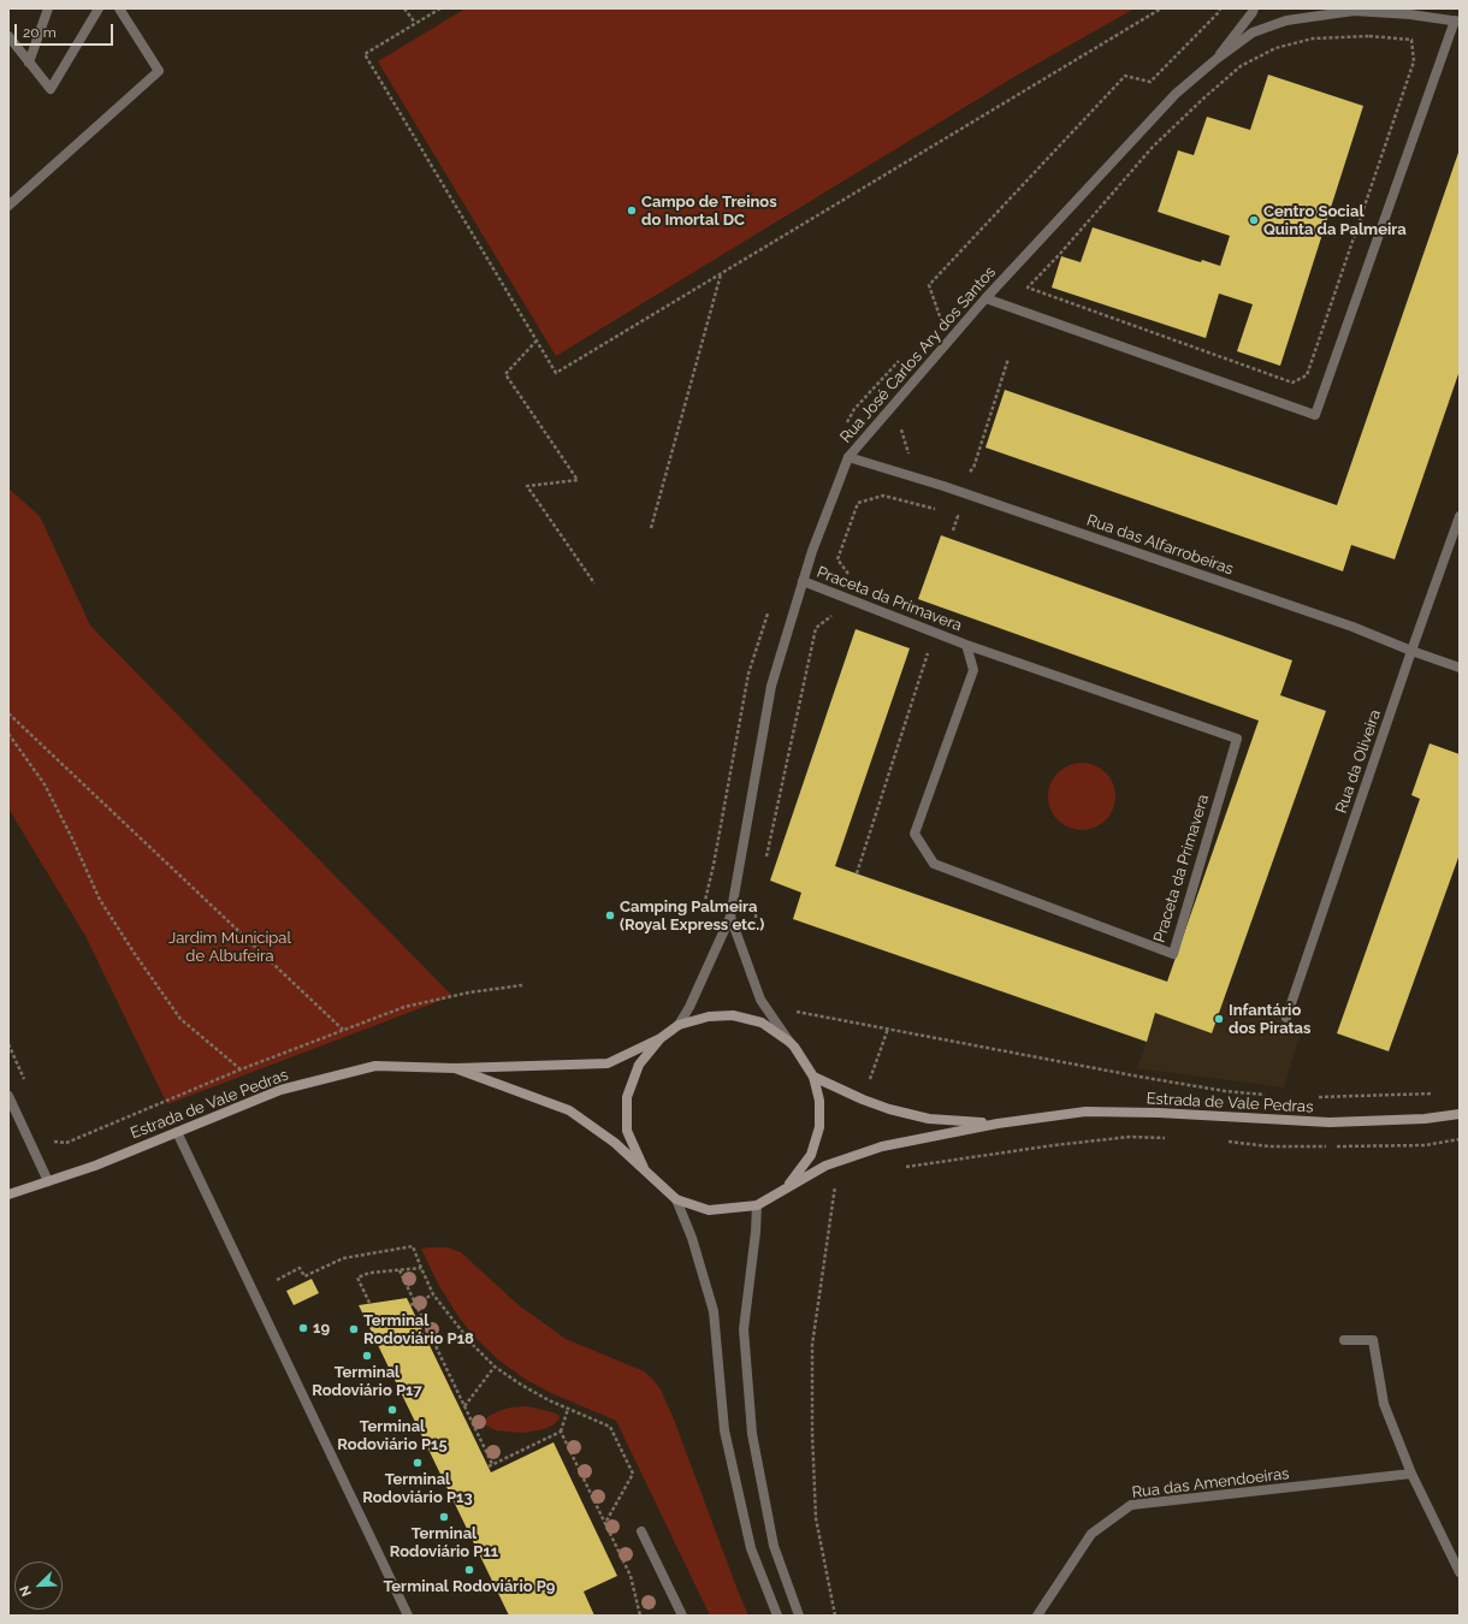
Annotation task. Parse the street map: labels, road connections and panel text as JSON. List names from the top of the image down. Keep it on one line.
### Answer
{"streets":{"main road":["Estrada de Vale Pedras"],"street":["Rua José Carlos Ary dos Santos","Rua das Alfarrobeiras","Praceta da Primavera","Rua da Oliveira","Rua das Amendoeiras"]},"crossings":[["Rua José Carlos Ary dos Santos","Rua das Alfarrobeiras"],["Rua José Carlos Ary dos Santos","Praceta da Primavera"],["Rua das Alfarrobeiras","Rua da Oliveira"]],"parks":["Jardim Municipal de Albufeira"],"places":["Campo de Treinos do Imortal DC","Centro Social Quinta da Palmeira","Camping Palmeira (Royal Express etc.)","Infantário dos Piratas","19","Terminal Rodoviário P18","Terminal Rodoviário P17","Terminal Rodoviário P15","Terminal Rodoviário P13","Terminal Rodoviário P11","Terminal Rodoviário P9"],"scale_bar":"20 m","north":"bottom left"}
